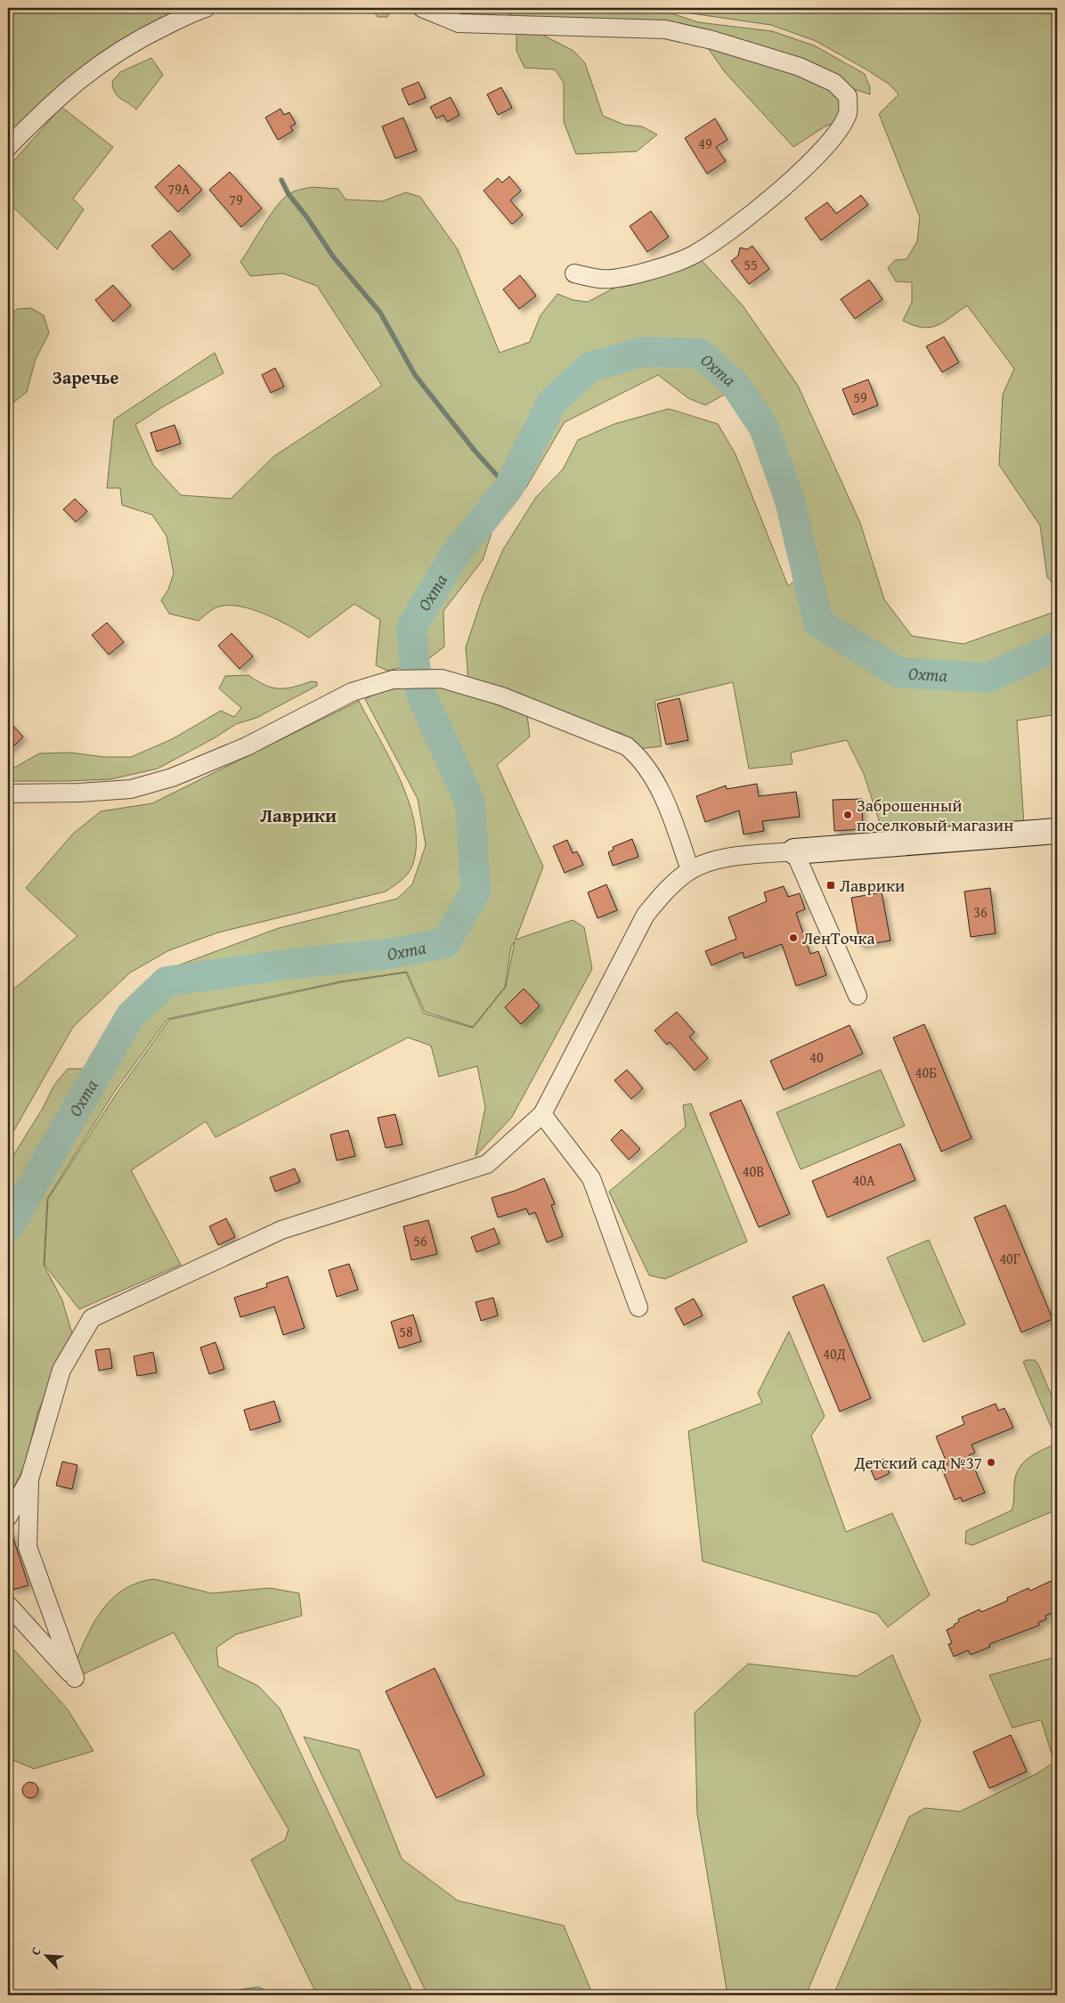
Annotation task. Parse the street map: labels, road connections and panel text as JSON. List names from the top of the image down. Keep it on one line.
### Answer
{"districts":["Заречье","Лаврики"],"water":["Охта"],"places":{"other":["Заброшенный поселковый магазин","ЛенТочка","Детский сад №37"],"transit":["Лаврики"]},"house_numbers":["49","79А","79","55","59","36","40","40Б","40В","40А","56","40Г","58","40Д"],"north":"top left"}
